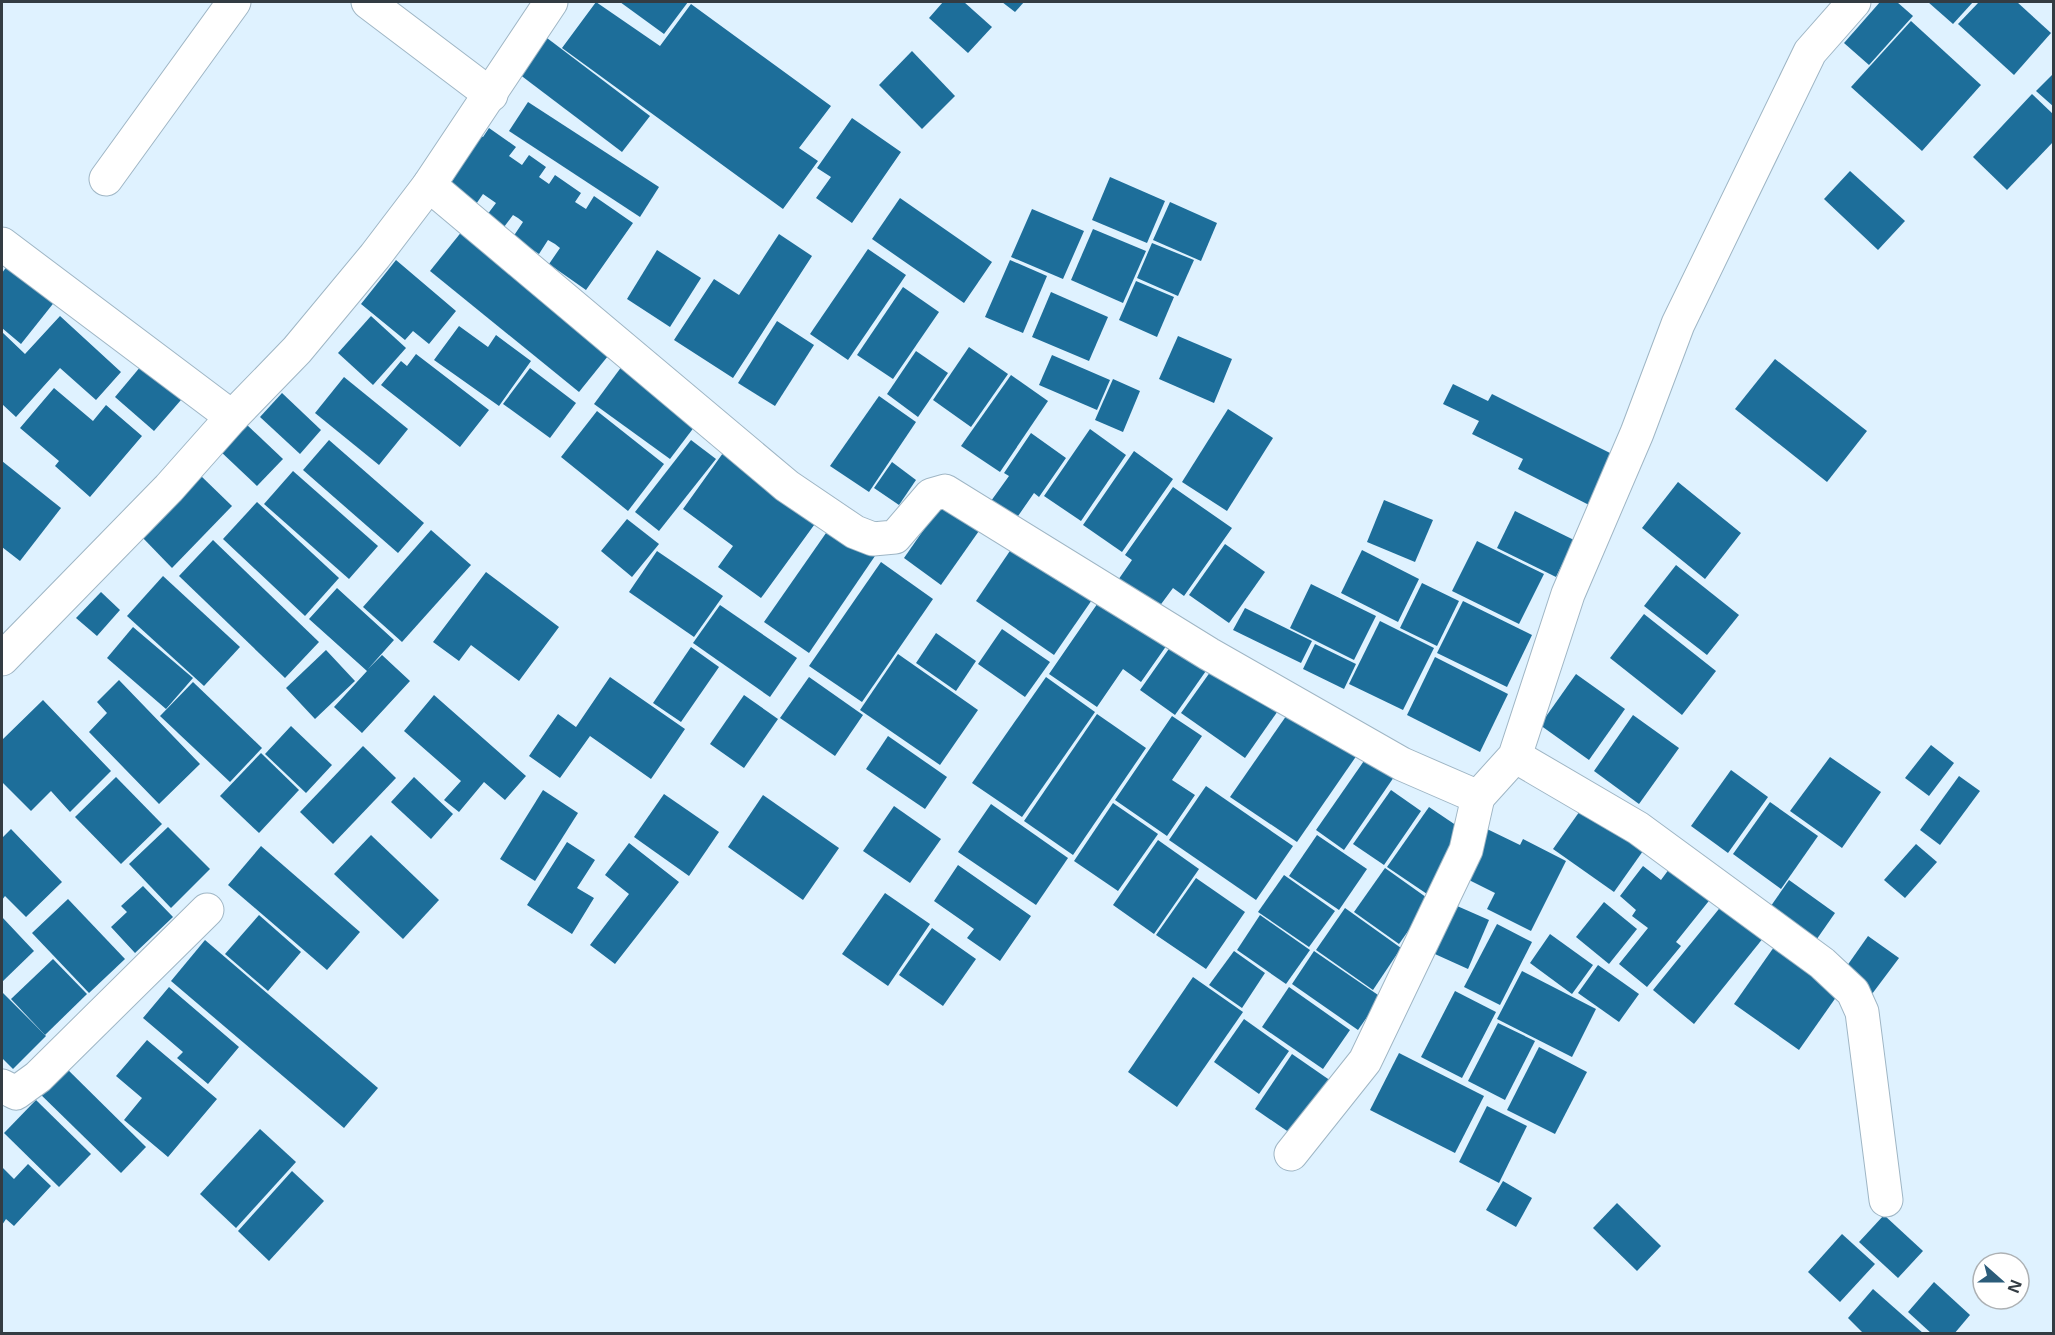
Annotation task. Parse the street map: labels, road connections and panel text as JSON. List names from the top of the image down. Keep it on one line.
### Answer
{"north":"right"}
